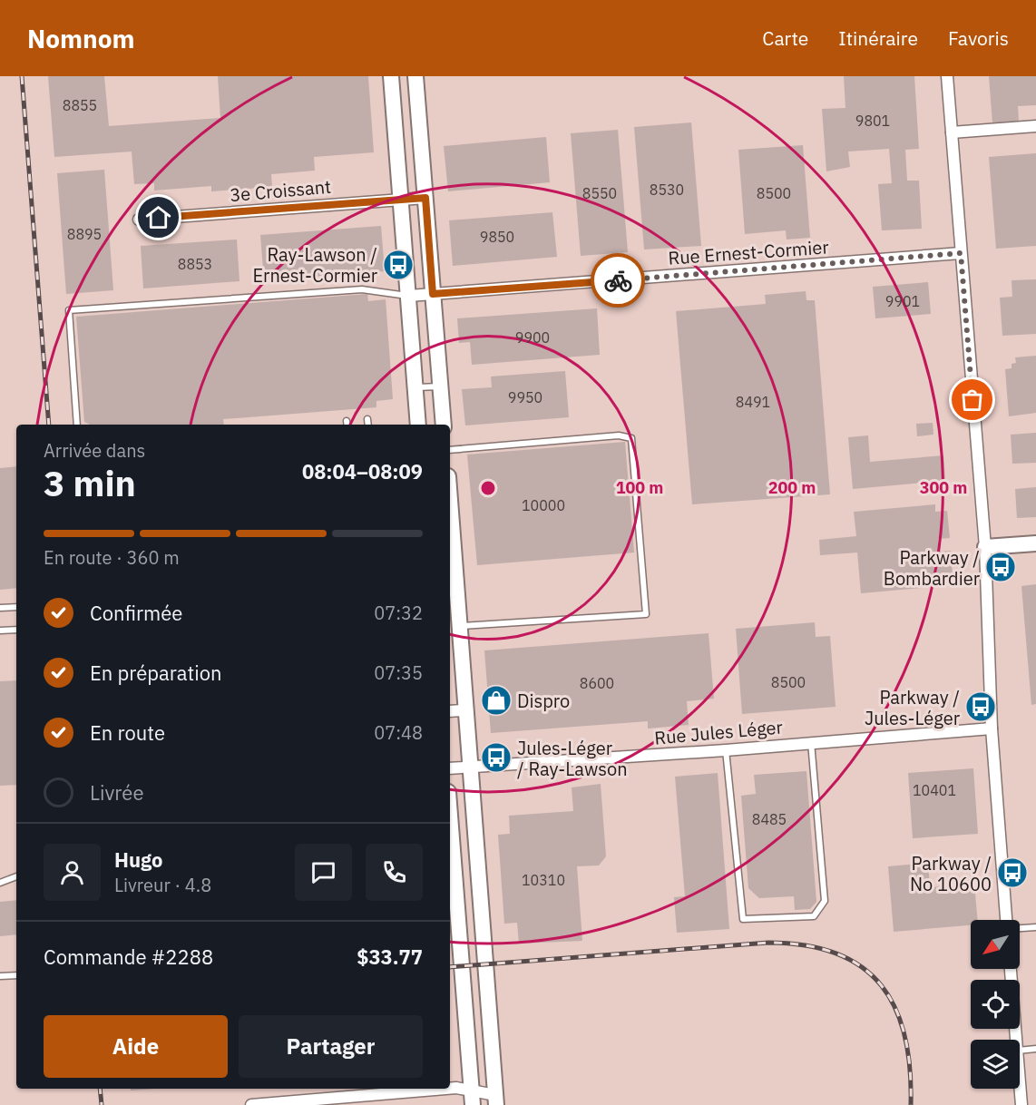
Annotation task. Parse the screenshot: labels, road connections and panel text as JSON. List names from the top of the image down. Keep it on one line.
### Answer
{"streets":{"street":["3e Croissant","Rue Ernest-Cormier","Rue Jules Léger"]},"places":{"bus stop":["Ray-Lawson / Ernest-Cormier","Parkway / Bombardier","Parkway / Jules-Léger","Jules-Léger / Ray-Lawson","Parkway / No 10600"],"shop":["Dispro"]},"house_numbers":["8855","9801","8530","8550","8500","8895","9850","8853","9901","9900","9950","8491","10000","8500","8600","10401","8485","10310"],"north":"bottom left","page":{"header":"Nomnom","nav":["Carte","Itinéraire","Favoris"],"heading":["3 min","Arrivée dans","08:04–08:09"],"panel":["Hugo","Livreur · 4.8","Commande #2288","$33.77"],"bar":"En route · 360 m","list":[["Confirmée","07:32"],["En préparation","07:35"],["En route","07:48"],"Livrée"],"buttons":["Aide","Partager"]},"rings":["100 m","200 m","300 m"]}
